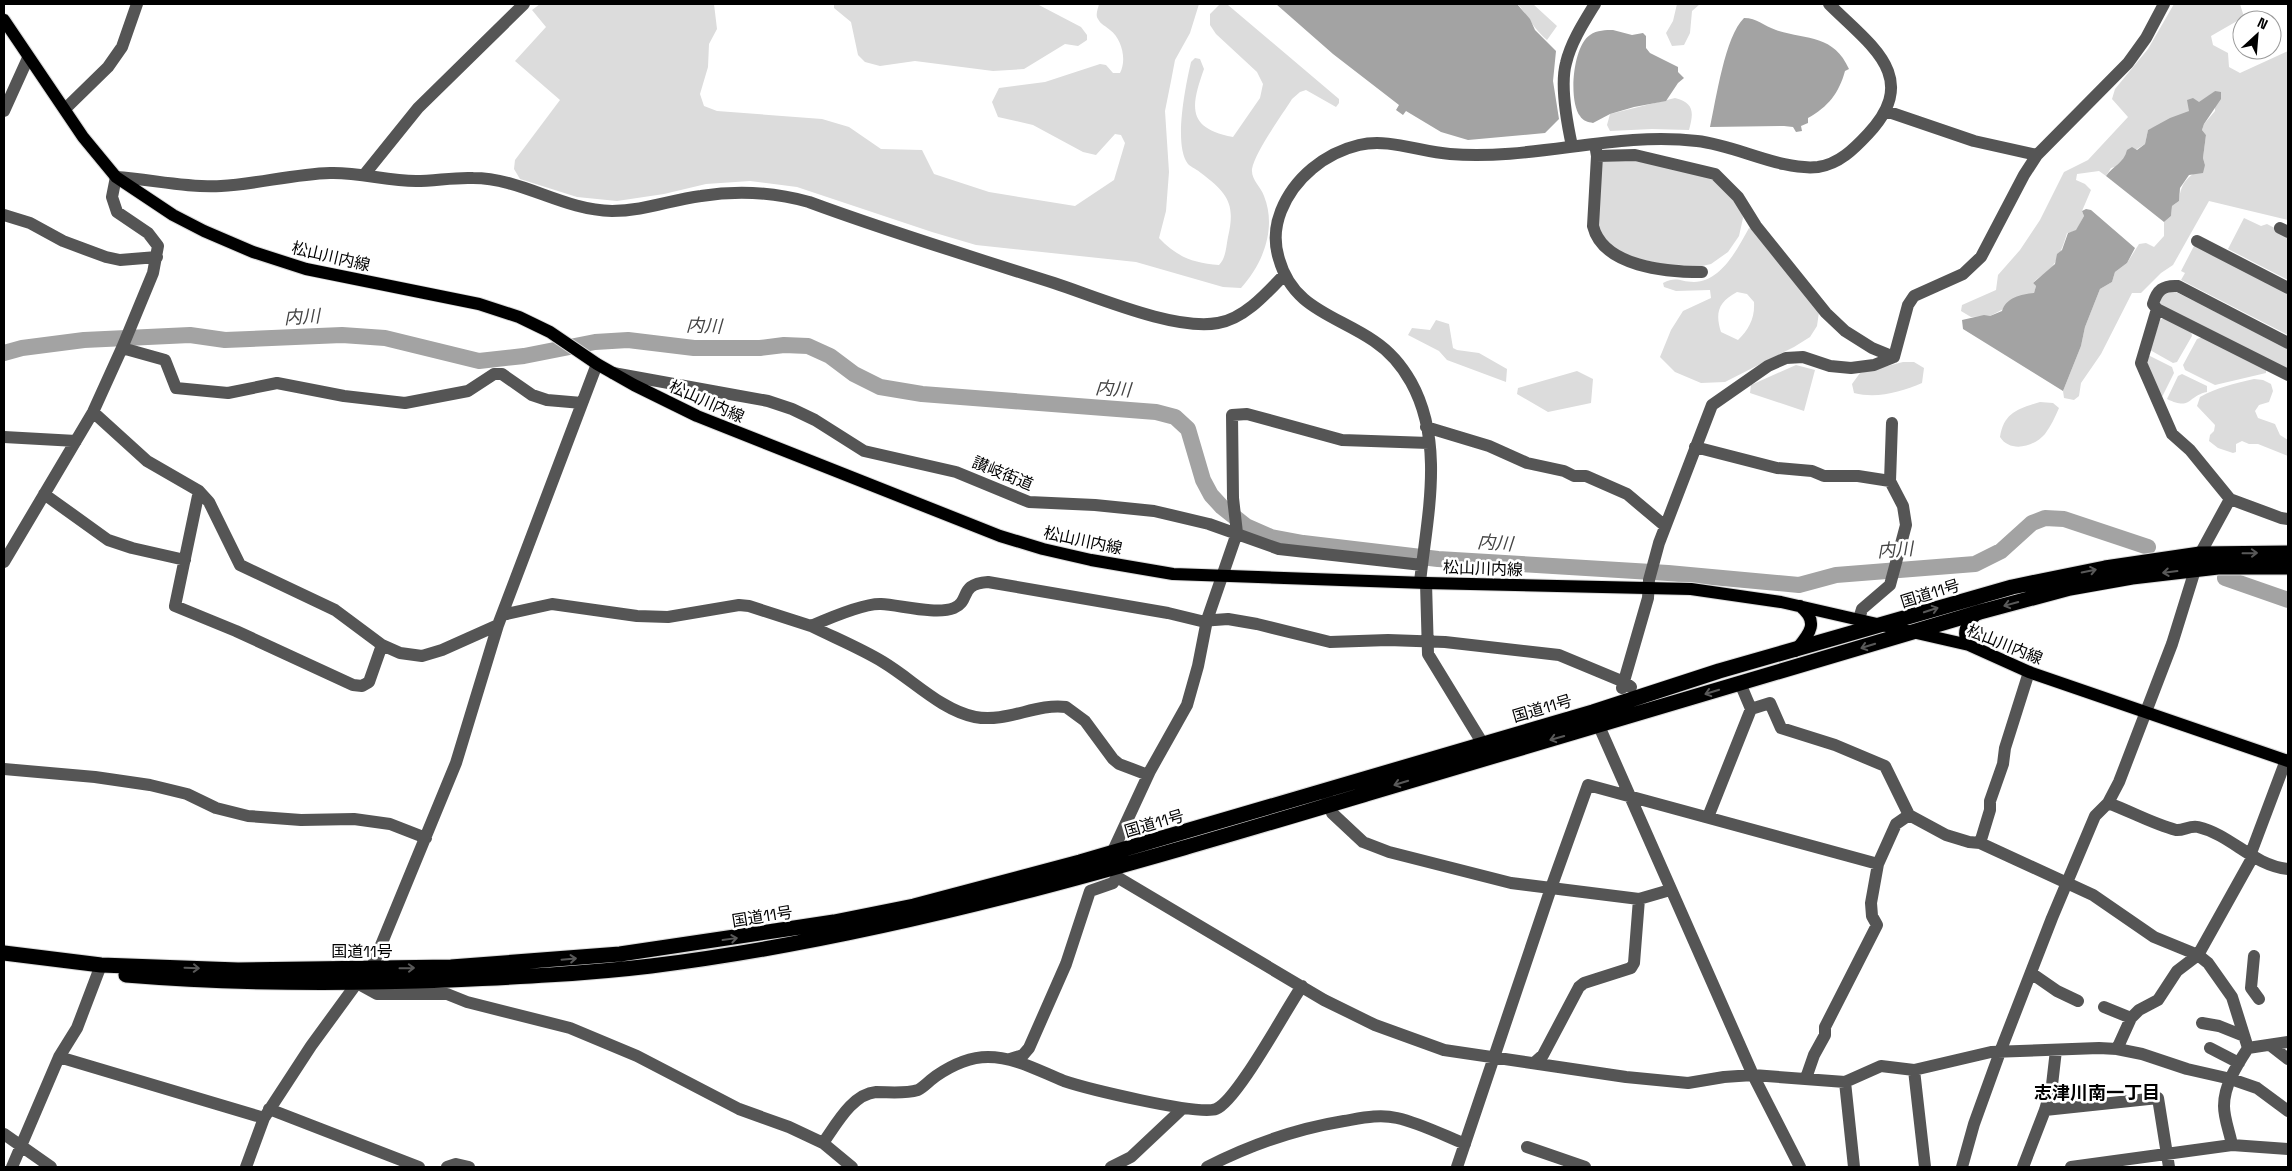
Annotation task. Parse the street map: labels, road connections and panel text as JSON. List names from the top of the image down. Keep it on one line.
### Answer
{"streets":{"highway":["国道11号"],"main road":["松山川内線"],"street":["讃岐街道"]},"crossings":[["松山川内線","讃岐街道"],["松山川内線","国道11号"]],"districts":["志津川南一丁目"],"water":["内川"],"north":"top right"}
